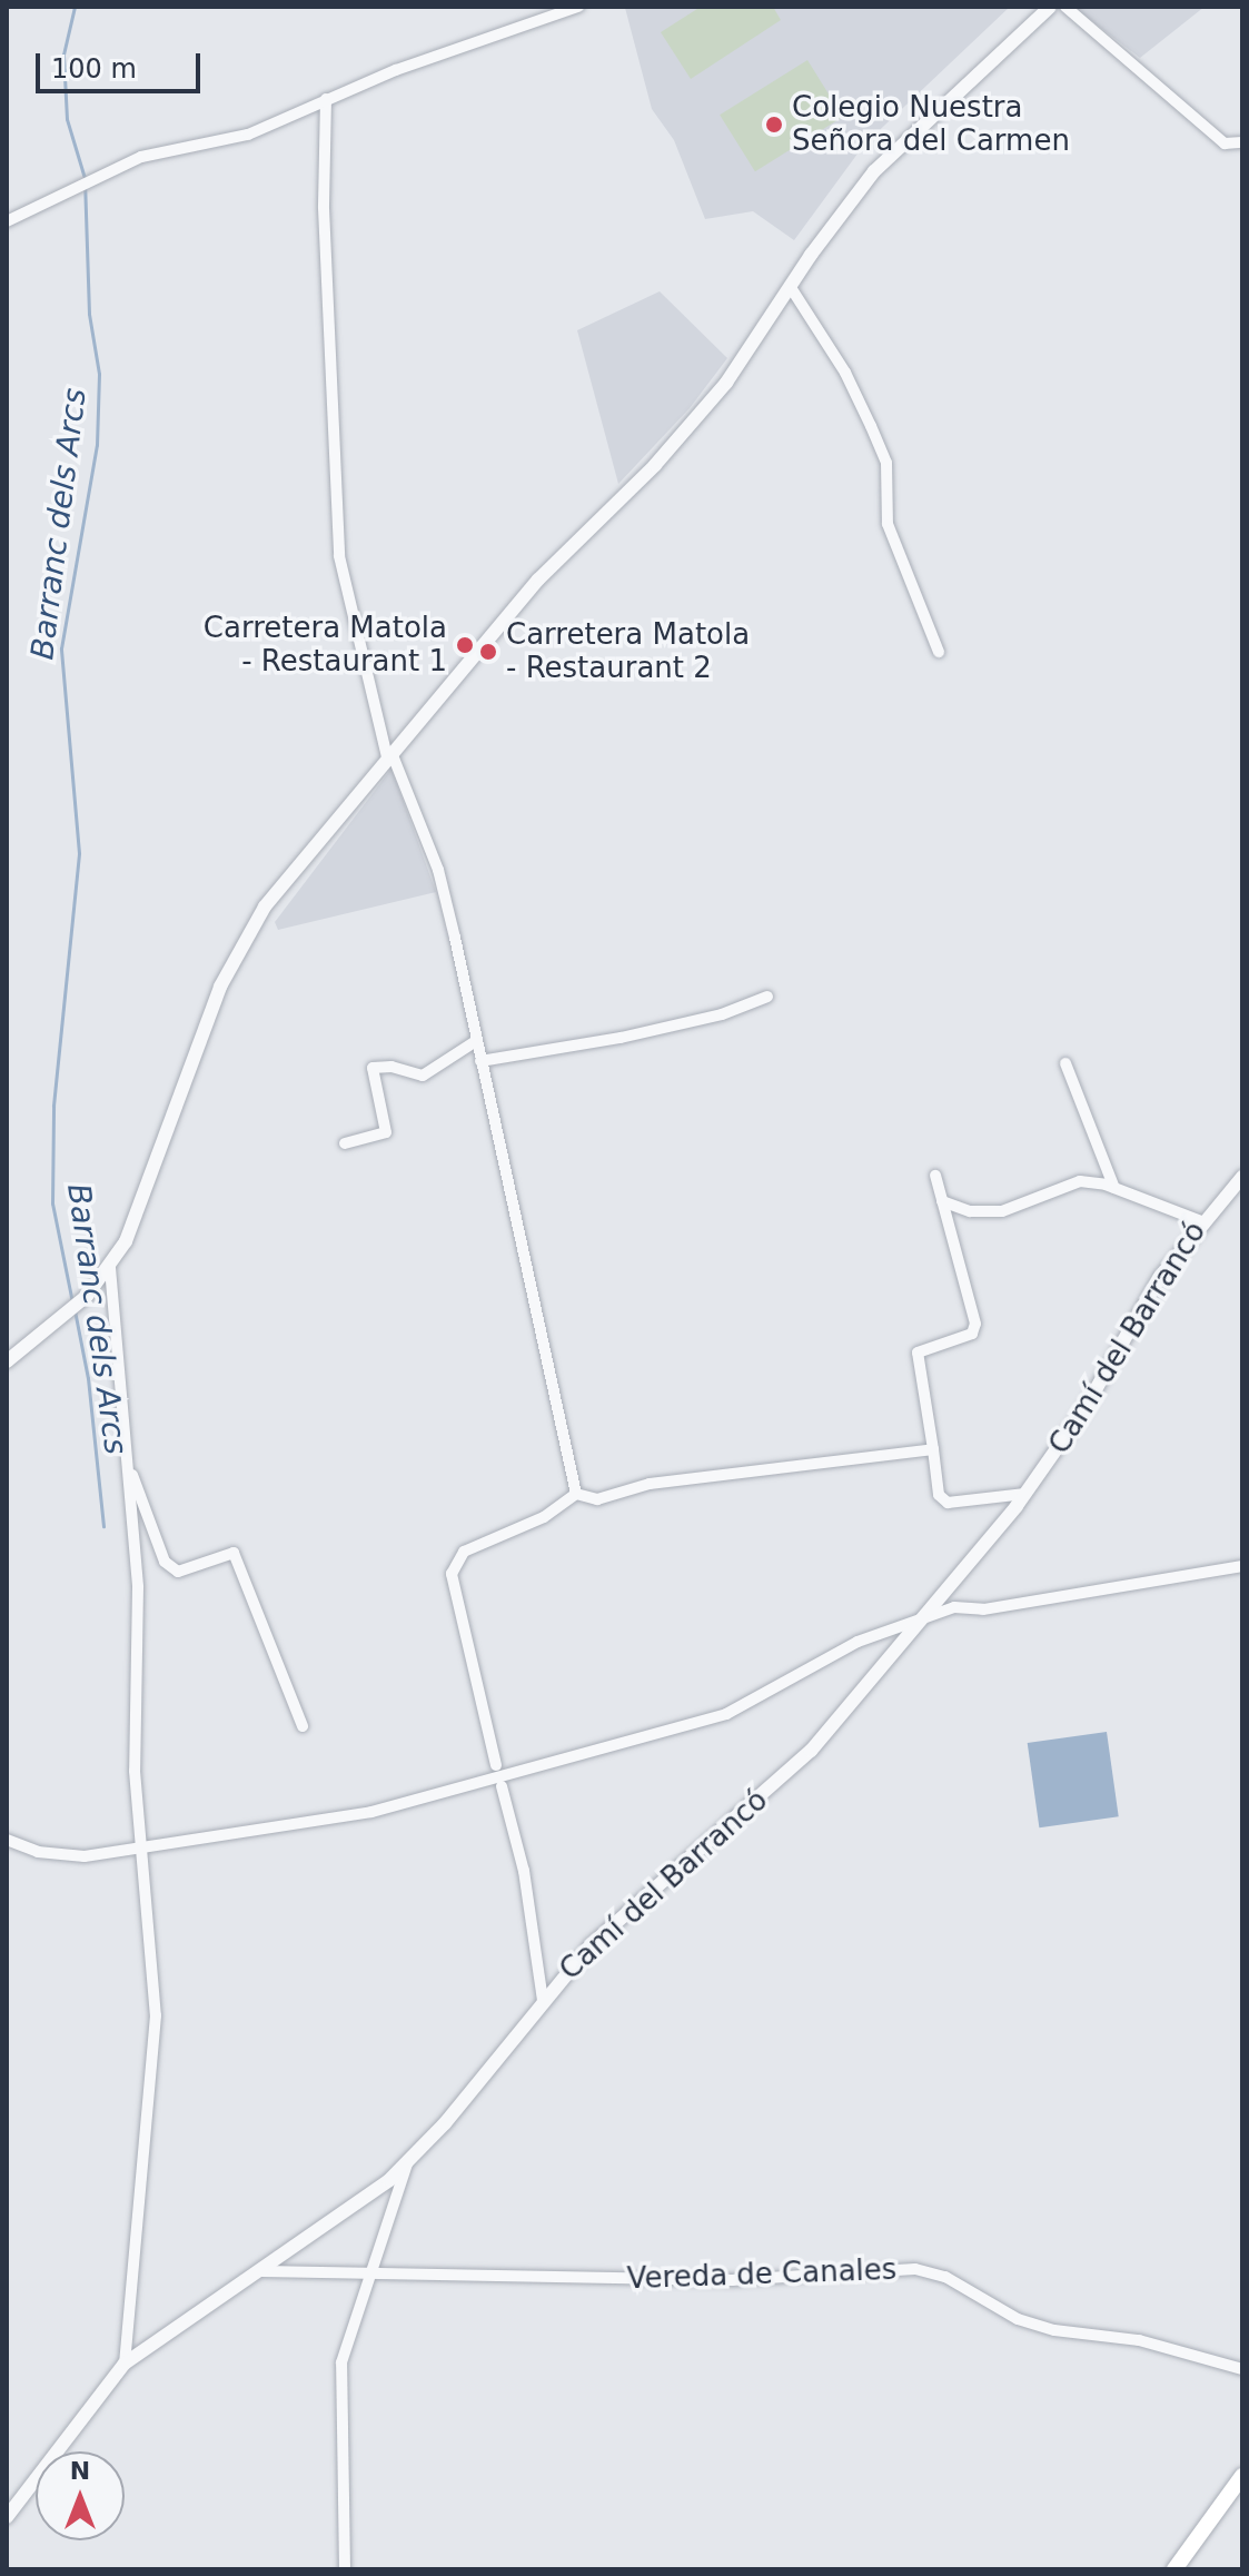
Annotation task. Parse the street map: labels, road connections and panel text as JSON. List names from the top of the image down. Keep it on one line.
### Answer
{"streets":{"street":["Camí del Barrancó","Vereda de Canales"]},"crossings":[["Camí del Barrancó","Vereda de Canales"]],"water":["Barranc dels Arcs"],"places":["Colegio Nuestra Señora del Carmen","Carretera Matola - Restaurant 1","Carretera Matola - Restaurant 2"],"scale_bar":"100 m","north":"top"}
